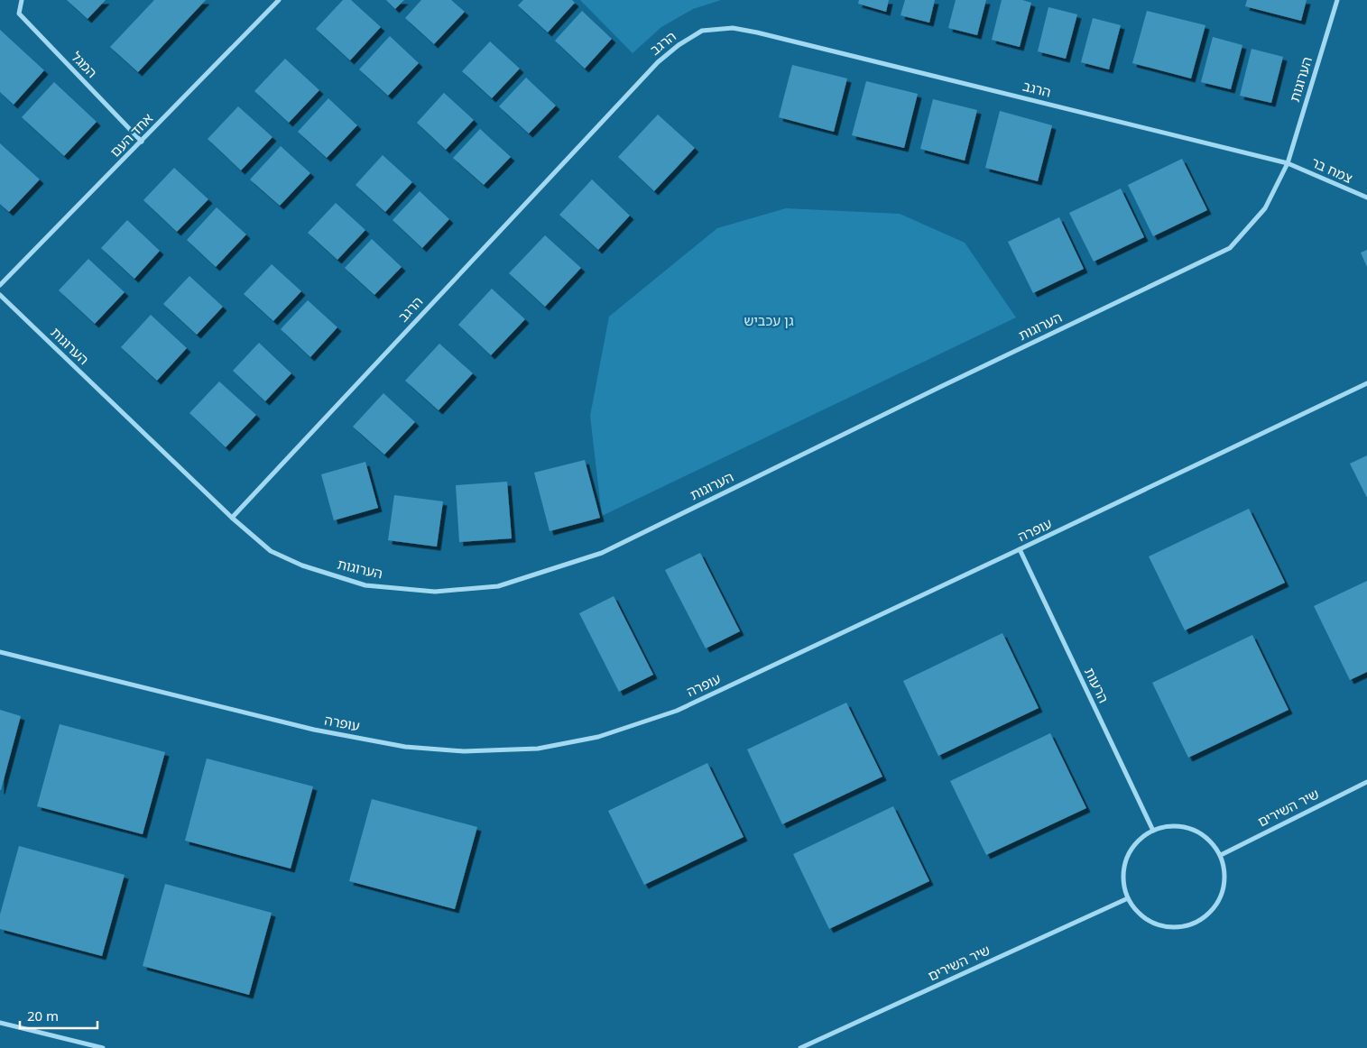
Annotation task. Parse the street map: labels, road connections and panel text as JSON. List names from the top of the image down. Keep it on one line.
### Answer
{"streets":{"street":["הרגב","המגל","הערוגות","אחד העם","צמח בר","עופרה","הרעות","שיר השירים"]},"crossings":[["הרגב","הערוגות"],["הרגב","צמח בר"],["המגל","אחד העם"],["הערוגות","צמח בר"],["עופרה","הרעות"],["הרעות","שיר השירים"]],"parks":["גן עכביש"],"scale_bar":"20 m"}
